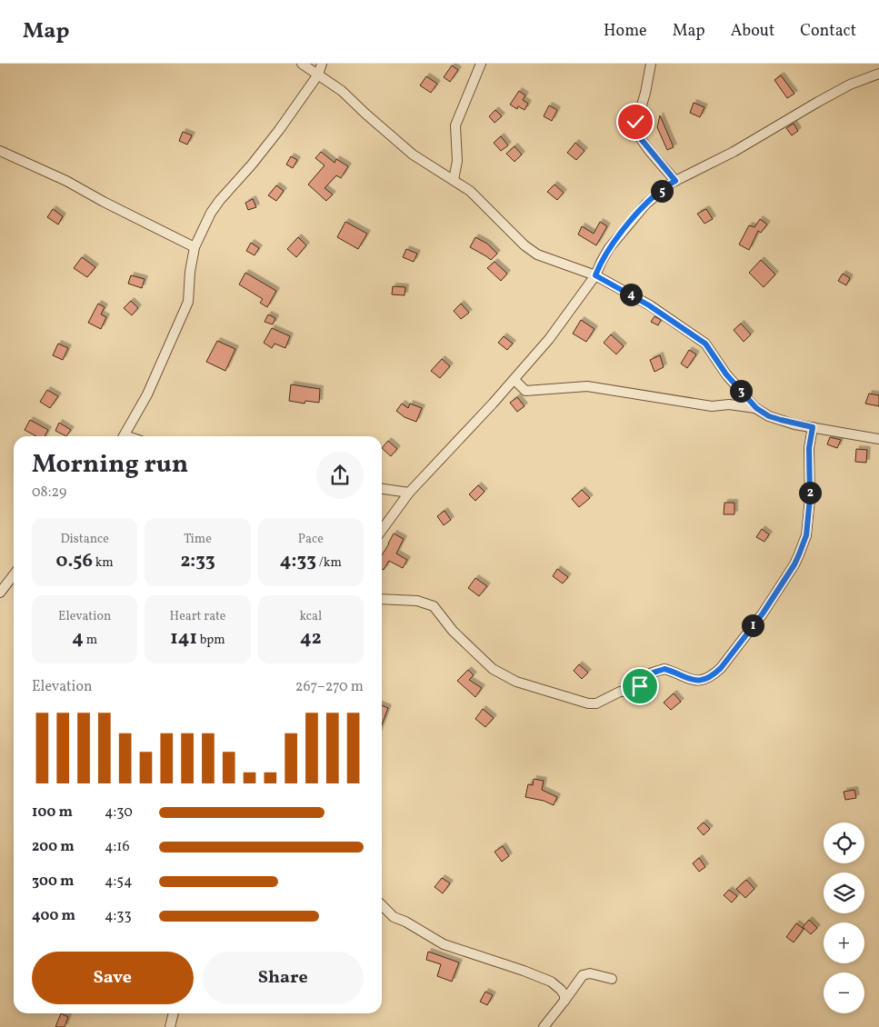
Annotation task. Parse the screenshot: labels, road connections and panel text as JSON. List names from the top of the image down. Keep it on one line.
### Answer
{"page":{"header":"Map","nav":["Home","Map","About","Contact"],"pins":["5","4","3","2","1"],"heading":["Morning run","08:29"],"stats":[["Distance","0.56 km"],["Time","2:33"],["Pace","4:33 /km"],["Elevation","4 m"],["Heart rate","141 bpm"],["kcal","42"]],"chart":["Elevation","267–270 m"],"list":[{"name":"100 m","note":"4:30"},{"name":"200 m","note":"4:16"},{"name":"300 m","note":"4:54"},{"name":"400 m","note":"4:33"}],"map_buttons":["+","−"],"buttons":["Save","Share"]}}
